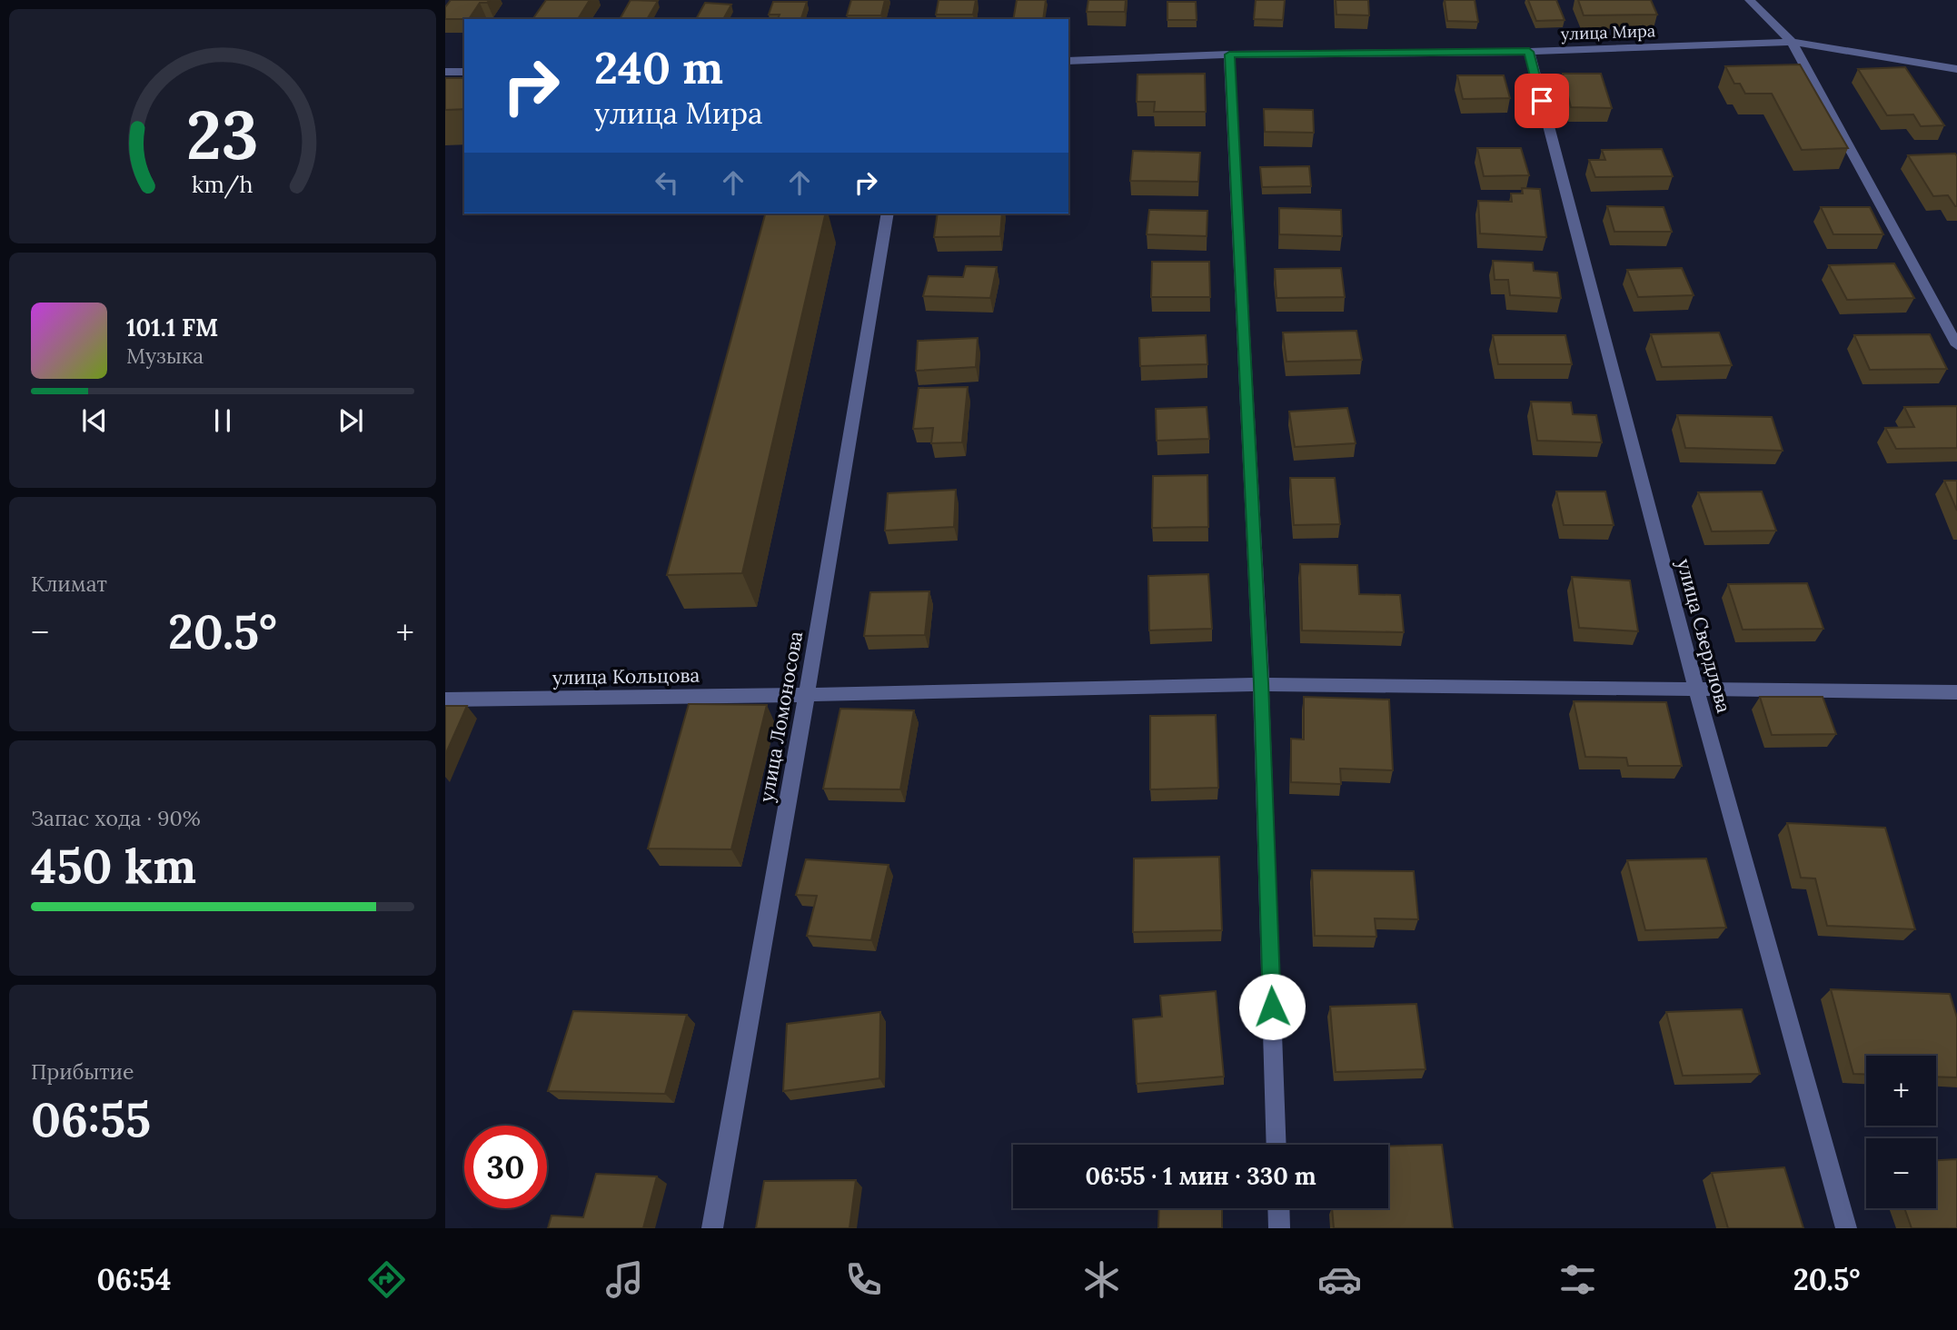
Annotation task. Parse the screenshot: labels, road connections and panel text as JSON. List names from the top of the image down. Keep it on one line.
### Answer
{"streets":{"street":["улица Мира","улица Свердлова","улица Кольцова","улица Ломоносова"]},"crossings":[["улица Мира","улица Свердлова"],["улица Свердлова","улица Кольцова"],["улица Кольцова","улица Ломоносова"]],"page":{"turn":["240 m","улица Мира"],"song":["101.1 FM","Музыка"],"tile":["Климат",["Запас хода · 90%","450 km"],["Прибытие","06:55"]],"heat":["−","20.5°","+"],"map_buttons":["+","−"],"limit":"30","trip":"06:55 · 1 мин · 330 m","tabs":["06:54","20.5°"],"gauge":["23","km/h"]}}
